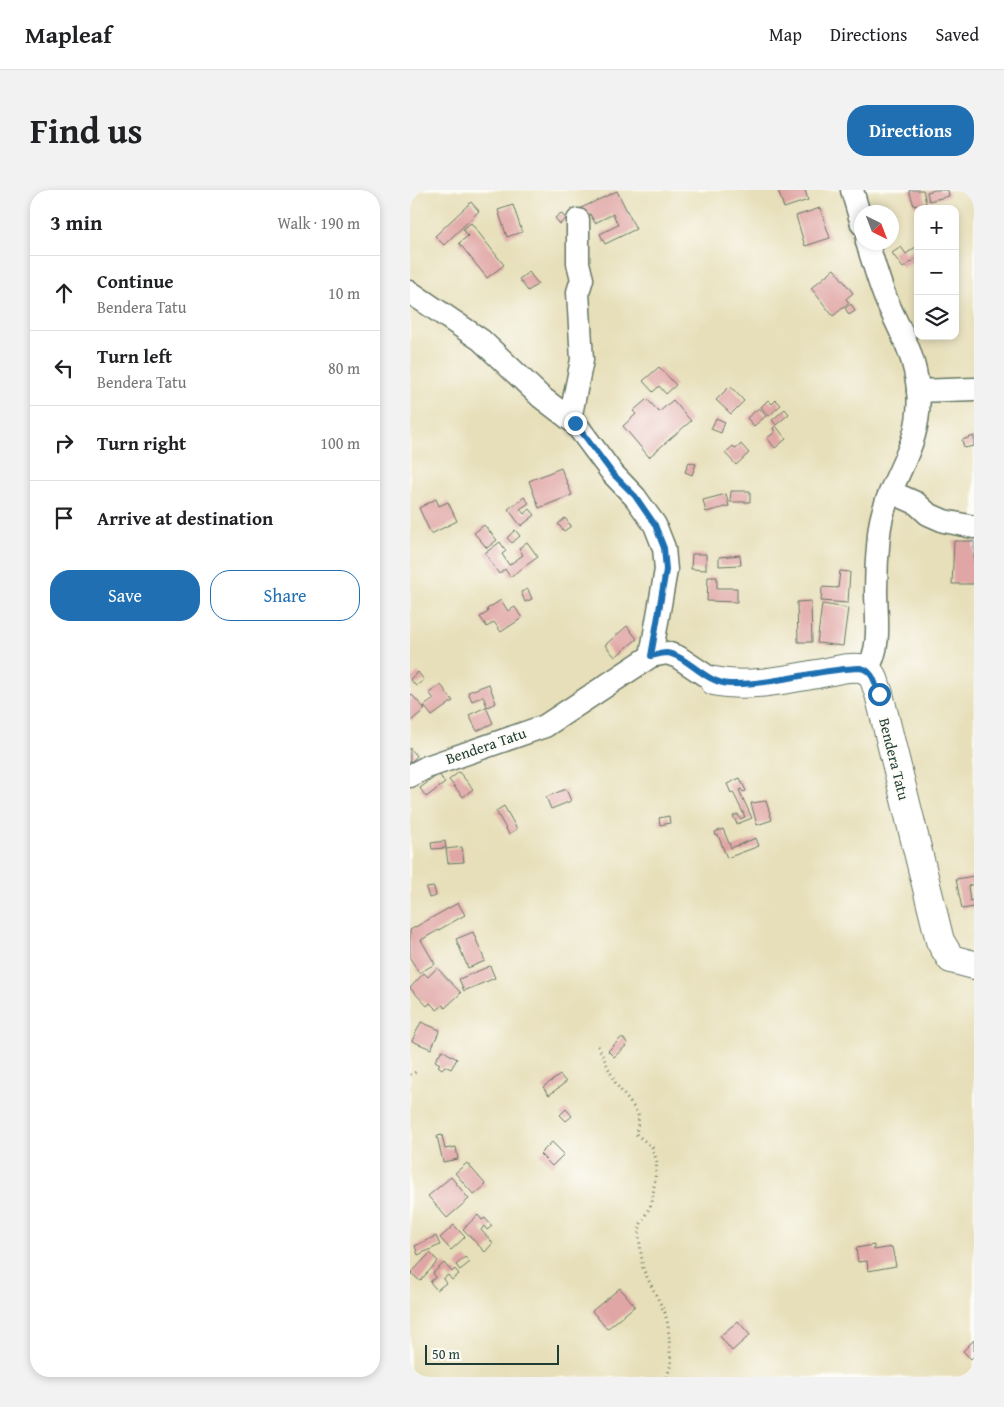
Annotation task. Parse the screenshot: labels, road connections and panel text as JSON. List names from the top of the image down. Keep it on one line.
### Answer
{"streets":{"main road":["Bendera Tatu"]},"scale_bar":"50 m","north":"bottom right","page":{"header":"Mapleaf","nav":["Map","Directions","Saved"],"title":"Find us","buttons":["Directions",["Save","Share"]],"heading":["3 min","Walk · 190 m"],"map_buttons":["+","−"],"list":[["Continue","Bendera Tatu","10 m"],["Turn left","Bendera Tatu","80 m"],["Turn right","100 m"],"Arrive at destination"],"scale":"50 m"}}
